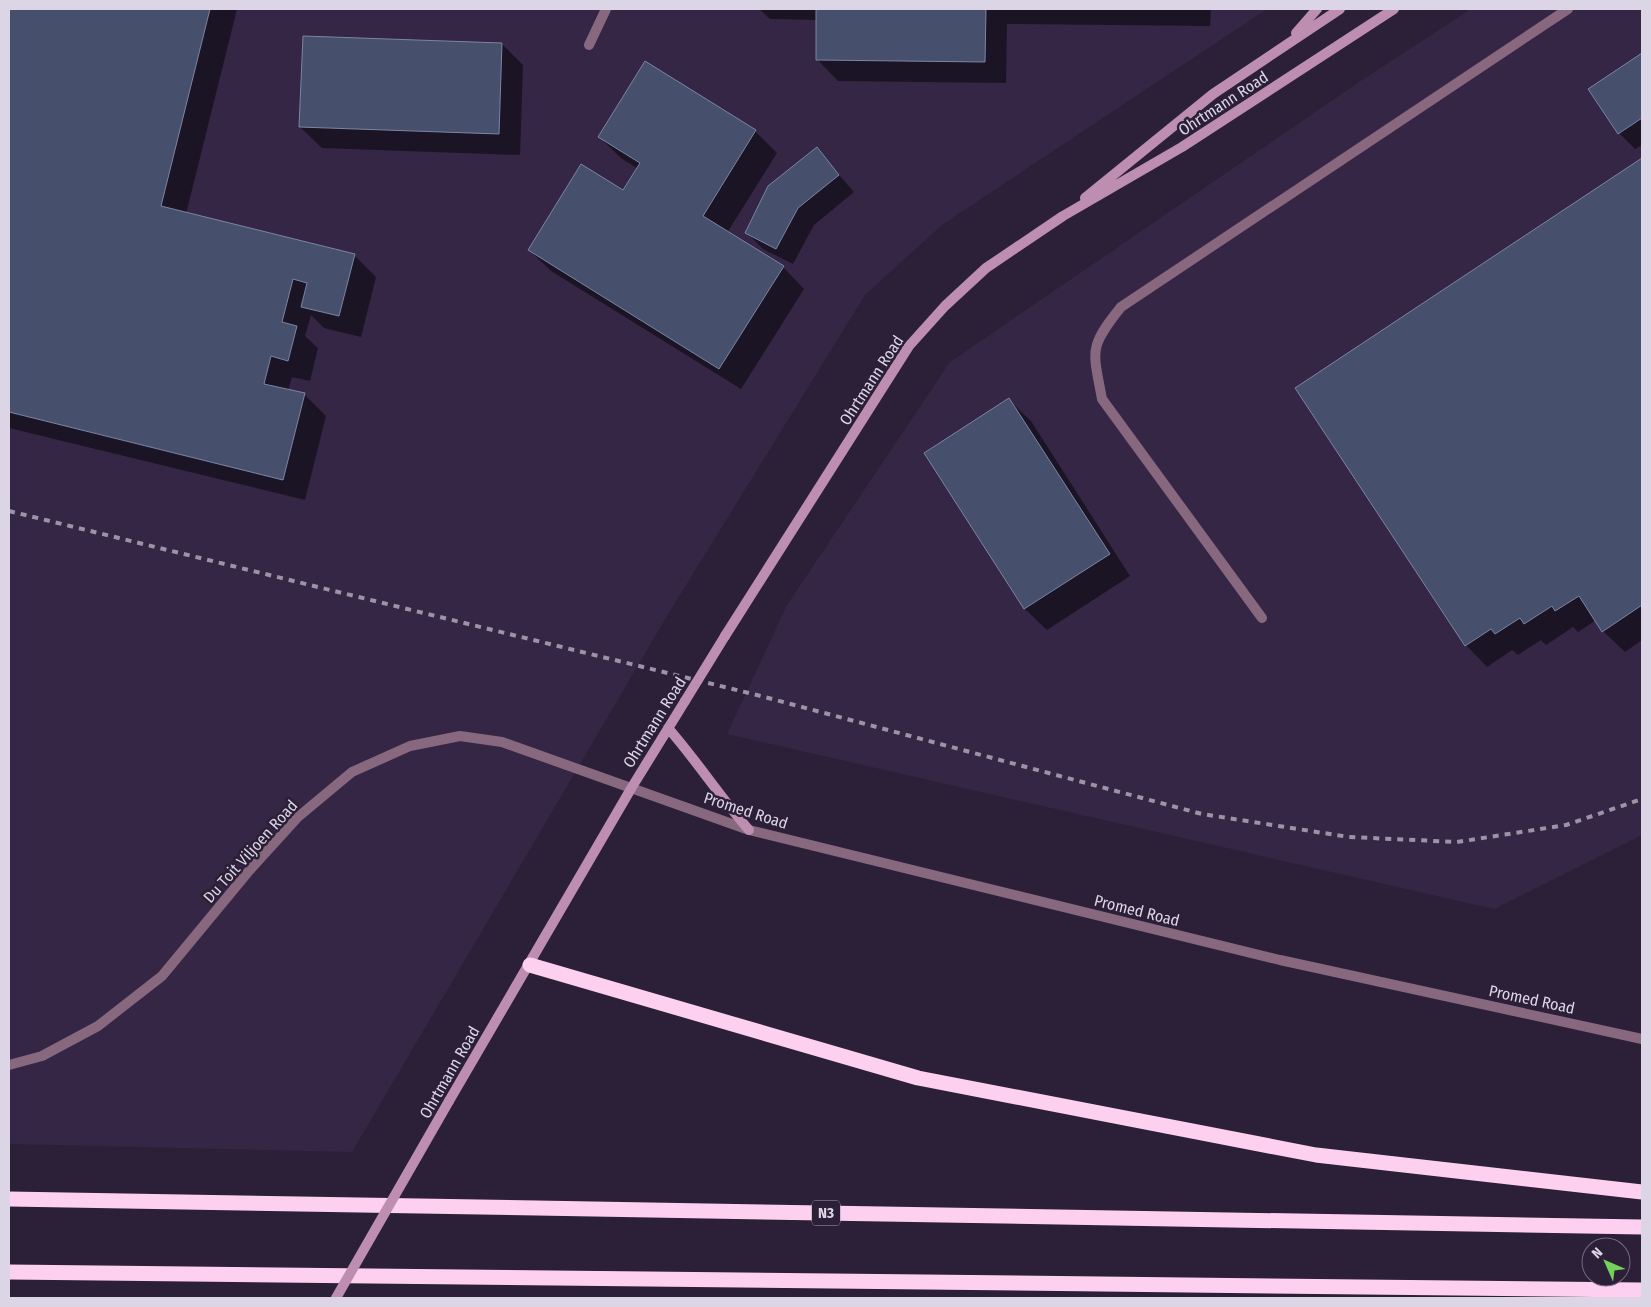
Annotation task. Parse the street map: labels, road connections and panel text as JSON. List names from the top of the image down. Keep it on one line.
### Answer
{"streets":{"highway":["N3"],"main road":["Ohrtmann Road"],"street":["Promed Road","Du Toit Viljoen Road"]},"crossings":[["Ohrtmann Road","Promed Road"],["Ohrtmann Road","Du Toit Viljoen Road"],["Promed Road","Du Toit Viljoen Road"]],"north":"top left"}
